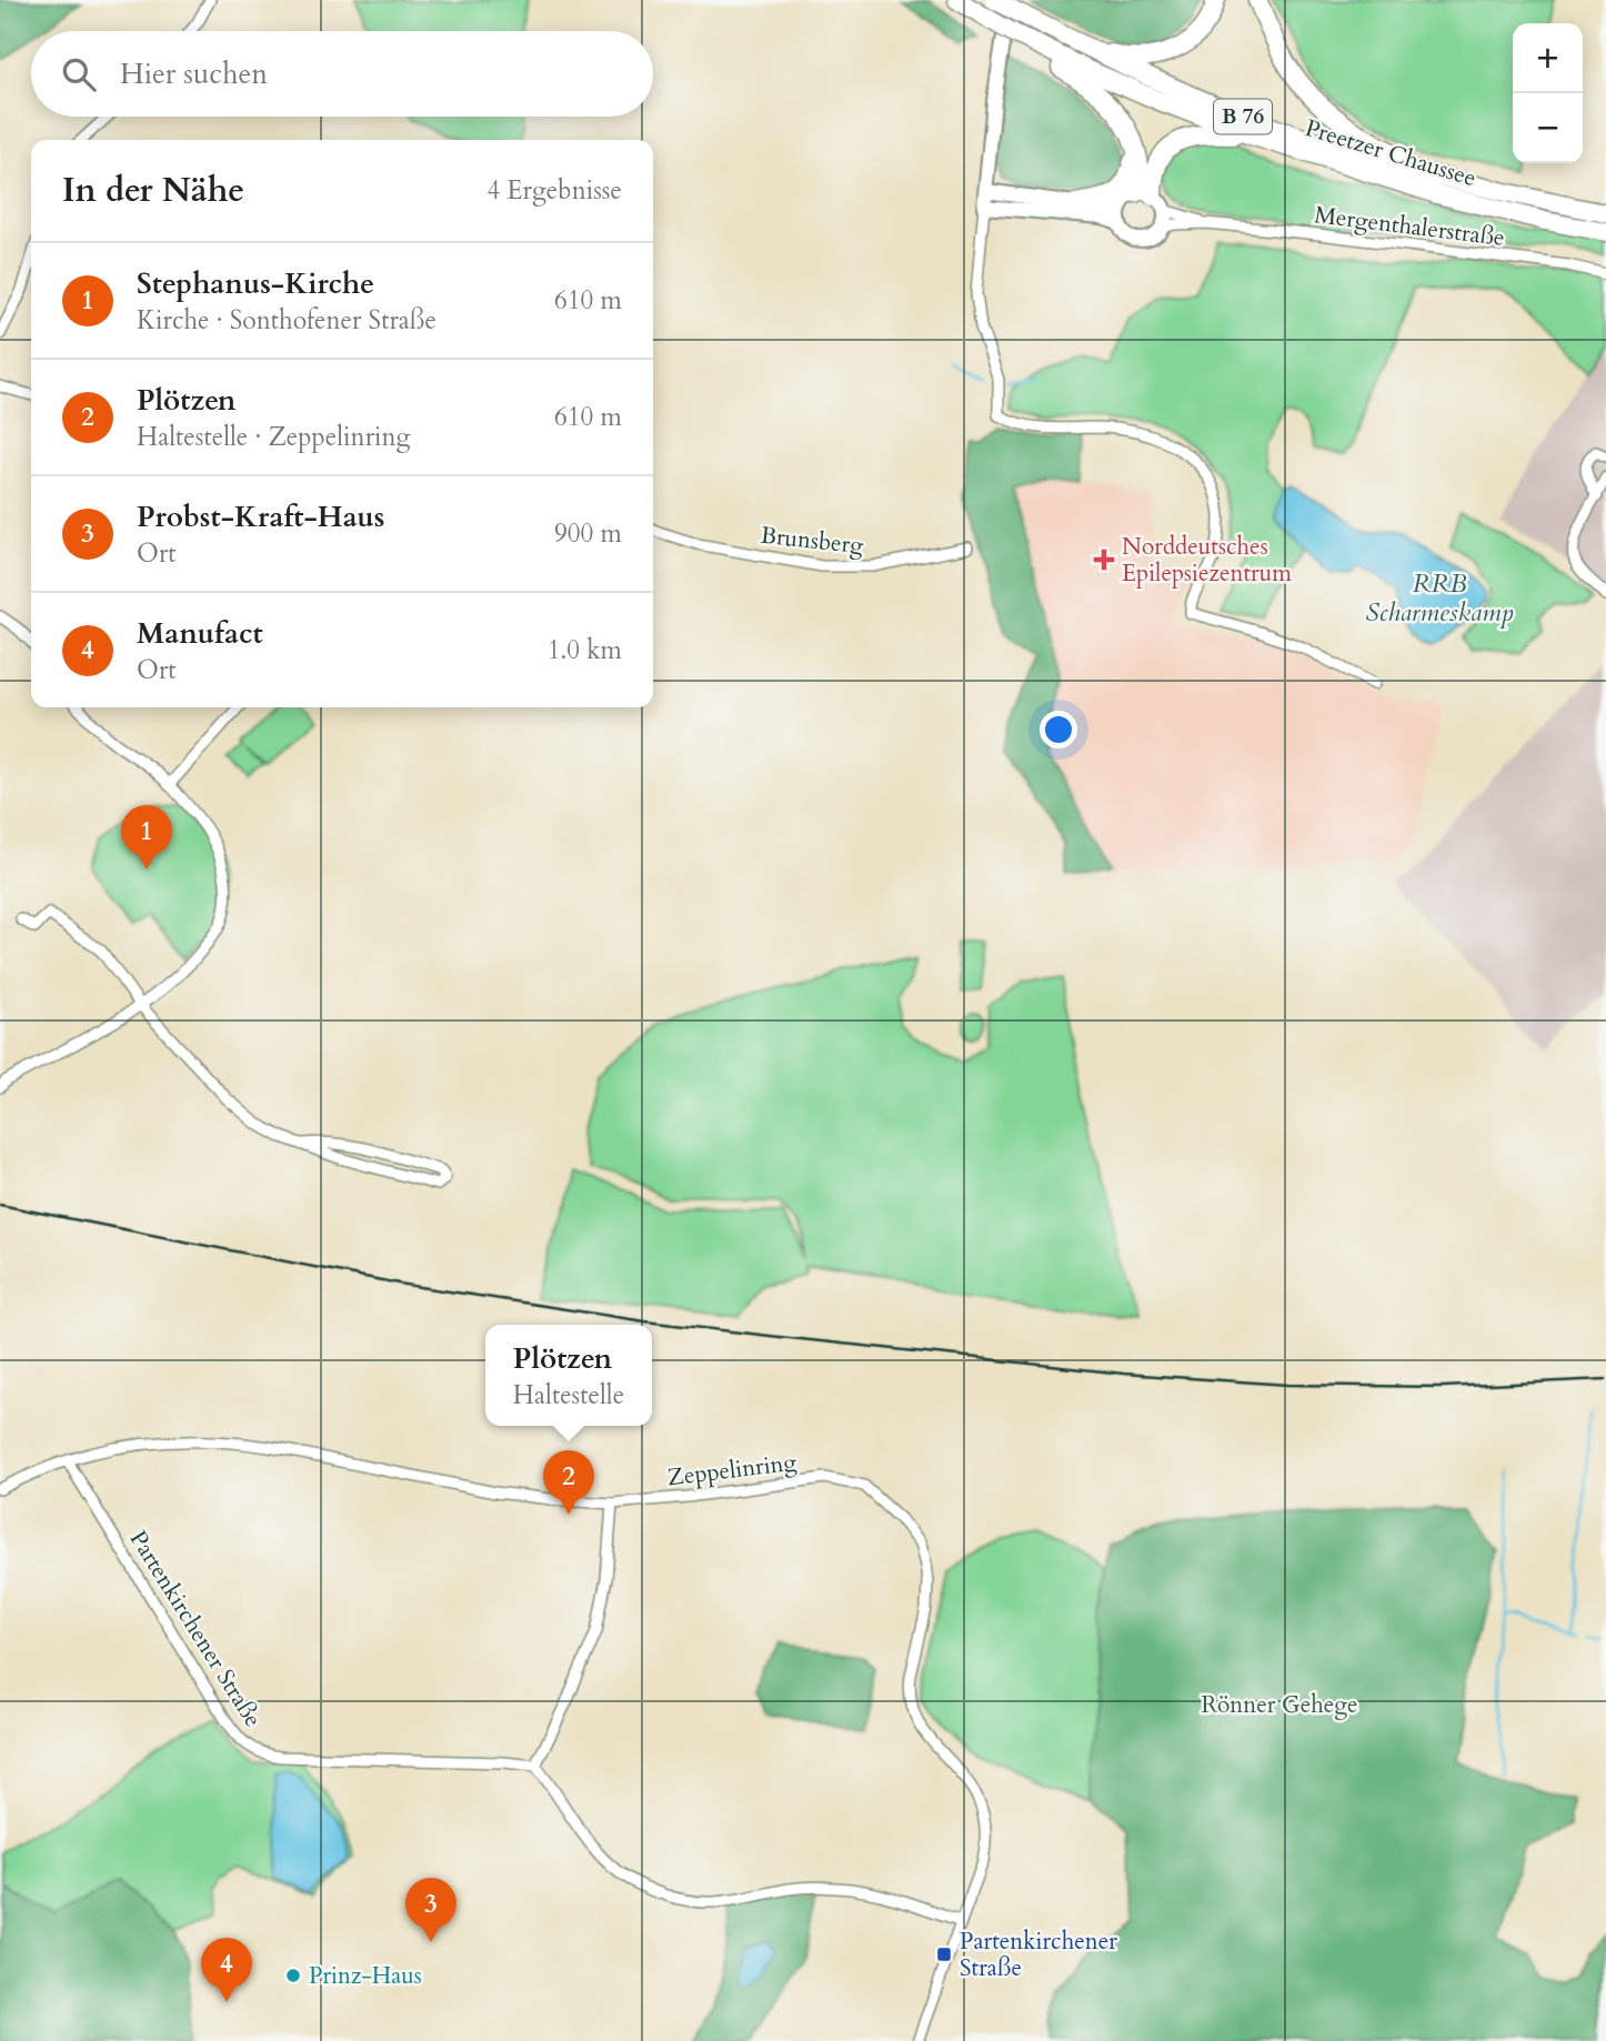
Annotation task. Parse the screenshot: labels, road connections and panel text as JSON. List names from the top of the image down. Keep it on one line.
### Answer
{"streets":{"highway":["B 76","Preetzer Chaussee"],"street":["Mergenthalerstraße","Brunsberg","Zeppelinring","Partenkirchener Straße"]},"crossings":[["B 76","Preetzer Chaussee"],["B 76","Mergenthalerstraße"],["Zeppelinring","Partenkirchener Straße"]],"water":["RRB Scharmeskamp"],"parks":["Rönner Gehege"],"places":{"health":["Norddeutsches Epilepsiezentrum"],"transit":["Partenkirchener Straße"],"other":["Prinz-Haus"]},"page":{"map_buttons":["+","−"],"search":"Hier suchen","heading":["In der Nähe","4 Ergebnisse"],"list":[{"mark":"1","name":"Stephanus-Kirche","note":"Kirche · Sonthofener Straße","value":"610 m"},{"mark":"2","name":"Plötzen","note":"Haltestelle · Zeppelinring","value":"610 m"},{"mark":"3","name":"Probst-Kraft-Haus","note":"Ort","value":"900 m"},{"mark":"4","name":"Manufact","note":"Ort","value":"1.0 km"}],"pins":["1","2","3","4"],"popup":["Plötzen","Haltestelle"]}}
